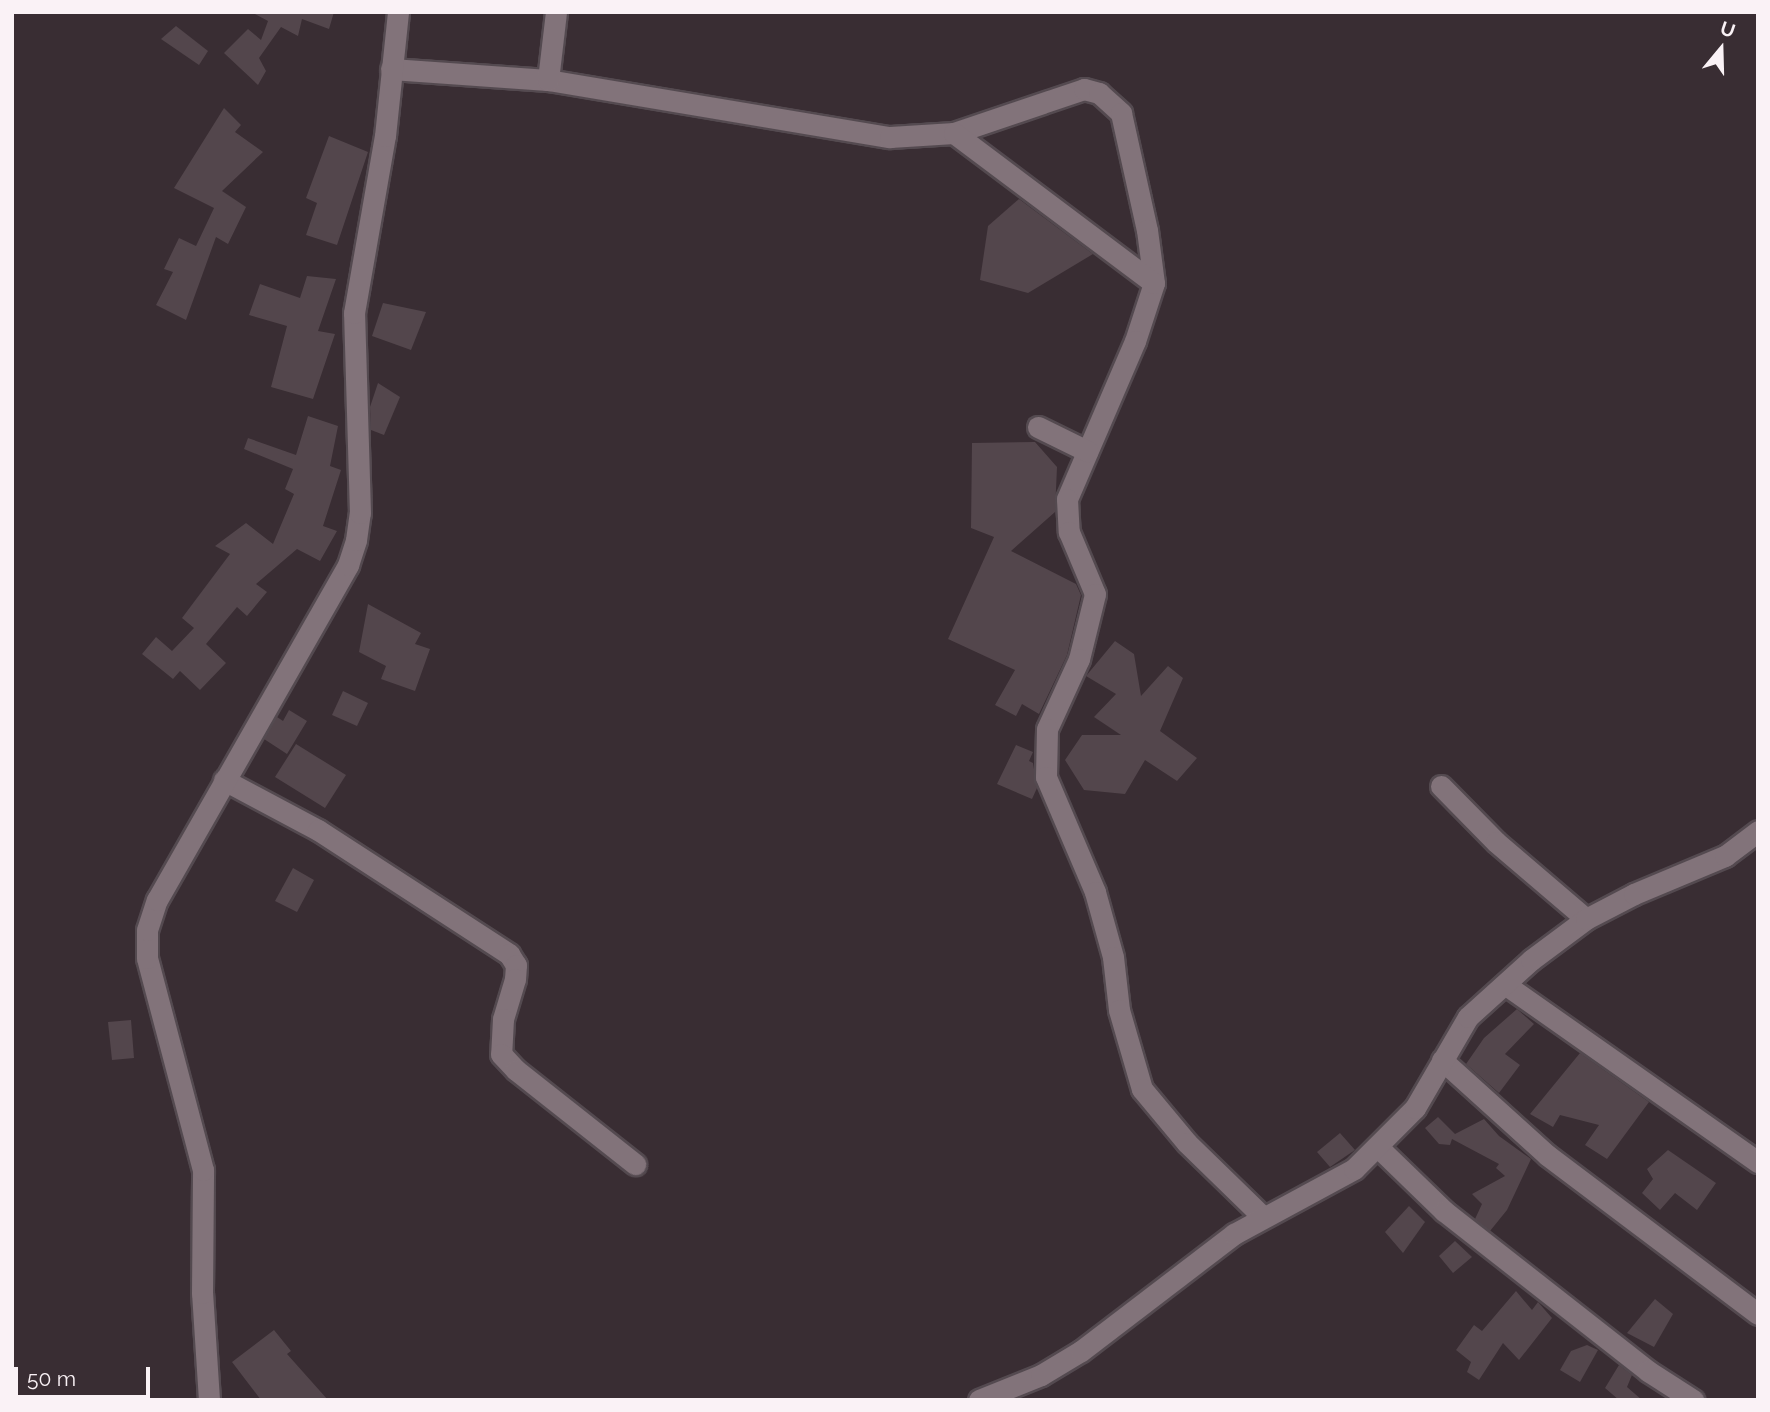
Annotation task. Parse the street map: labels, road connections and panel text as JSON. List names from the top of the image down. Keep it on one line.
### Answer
{"scale_bar":"50 m","north":"top"}
